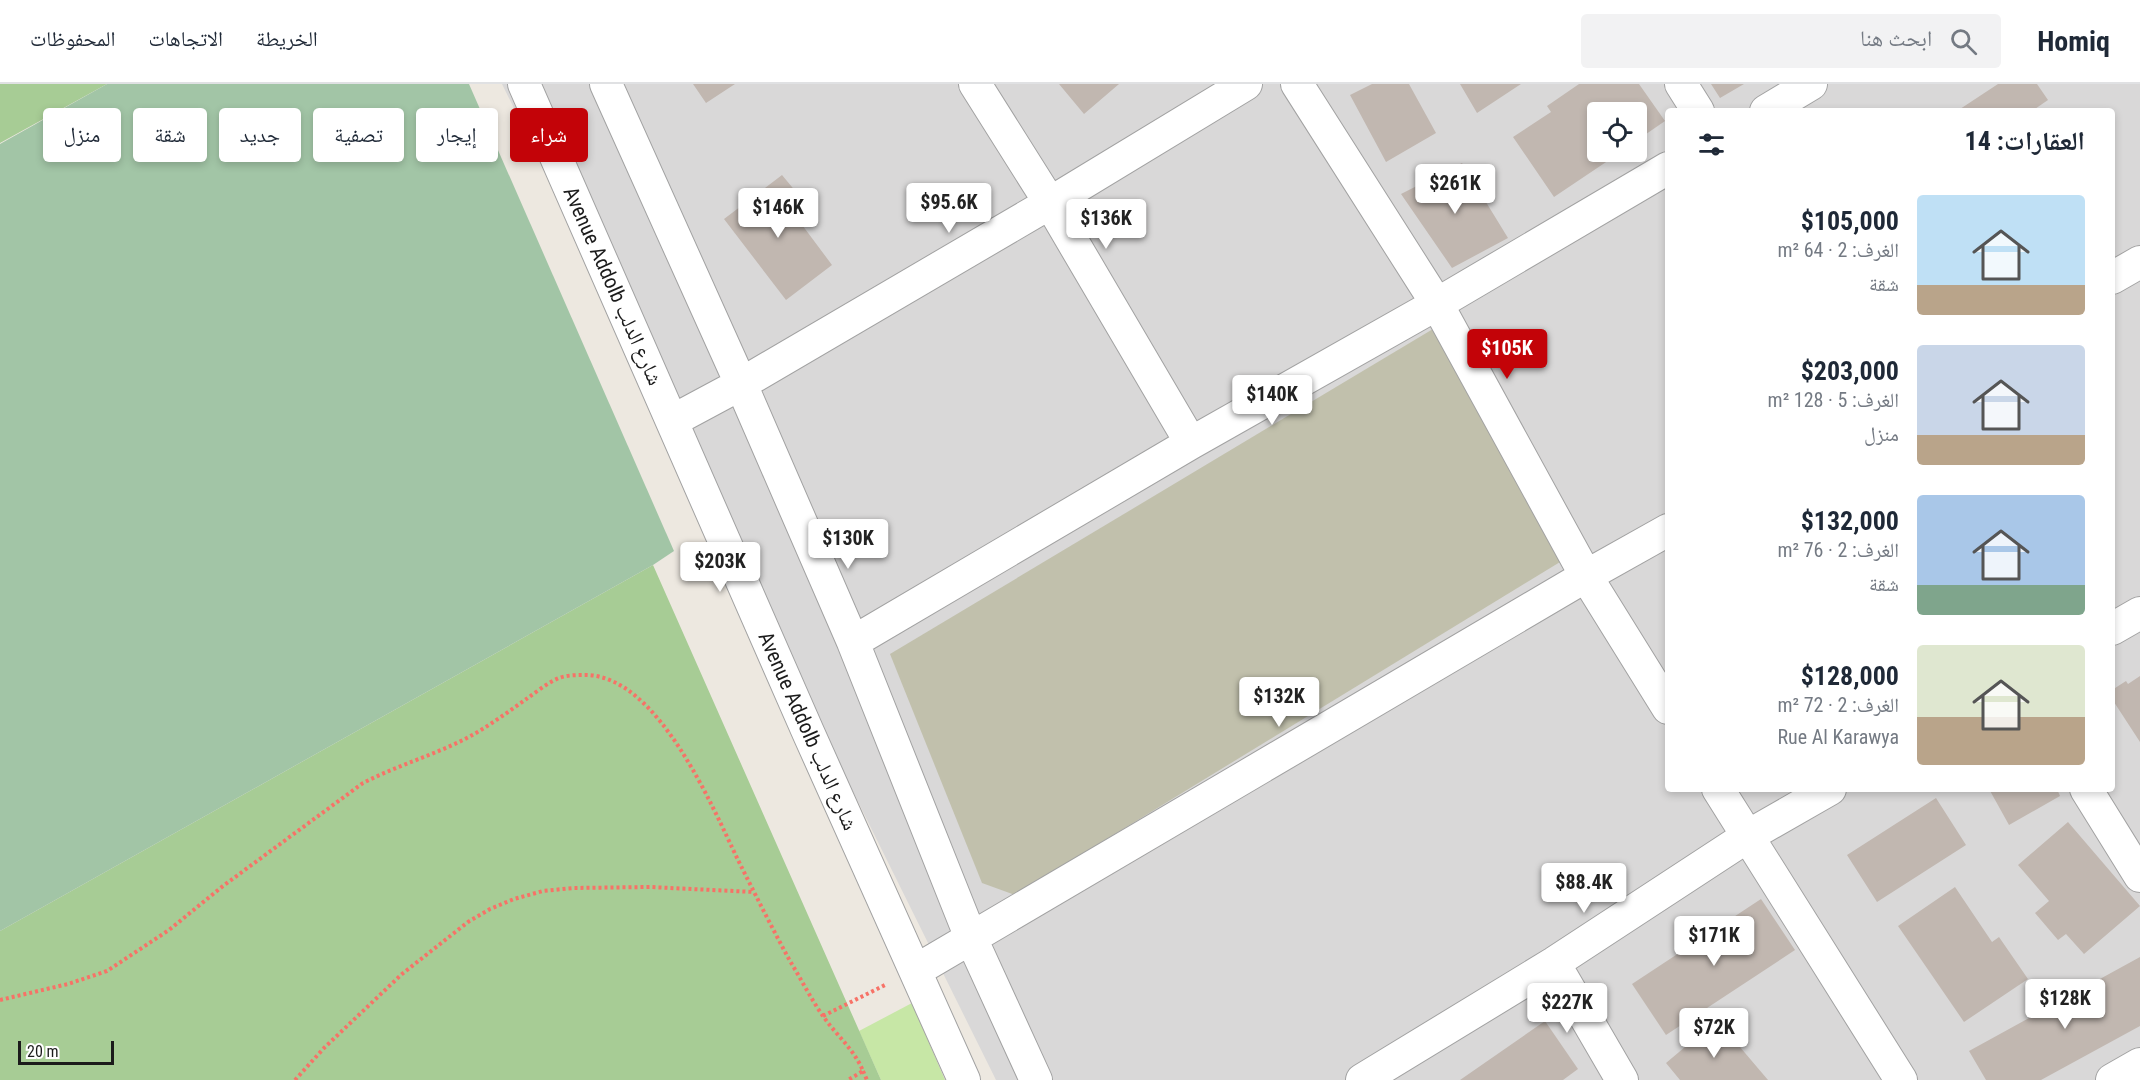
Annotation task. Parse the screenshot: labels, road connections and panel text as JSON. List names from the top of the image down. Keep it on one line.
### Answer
{"streets":{"street":["Avenue Addolb شارع الدلب"]},"scale_bar":"20 m","page":{"header":"Homiq","search":"ابحث هنا","nav":["الخريطة","الاتجاهات","المحفوظات"],"chip":["شراء","إيجار","تصفية","جديد","شقة","منزل"],"heading":"العقارات: 14","price":["$261K","$95.6K","$146K","$136K","$105K","$140K","$130K","$203K","$132K","$88.4K","$171K","$128K","$227K","$72K"],"list":[{"name":"$105,000","note":"الغرف: 2 · 64 m² · شقة"},{"name":"$203,000","note":"الغرف: 5 · 128 m² · منزل"},{"name":"$132,000","note":"الغرف: 2 · 76 m² · شقة"},{"name":"$128,000","note":"الغرف: 2 · 72 m² · Rue Al Karawya"}],"scale":"20 m"}}
